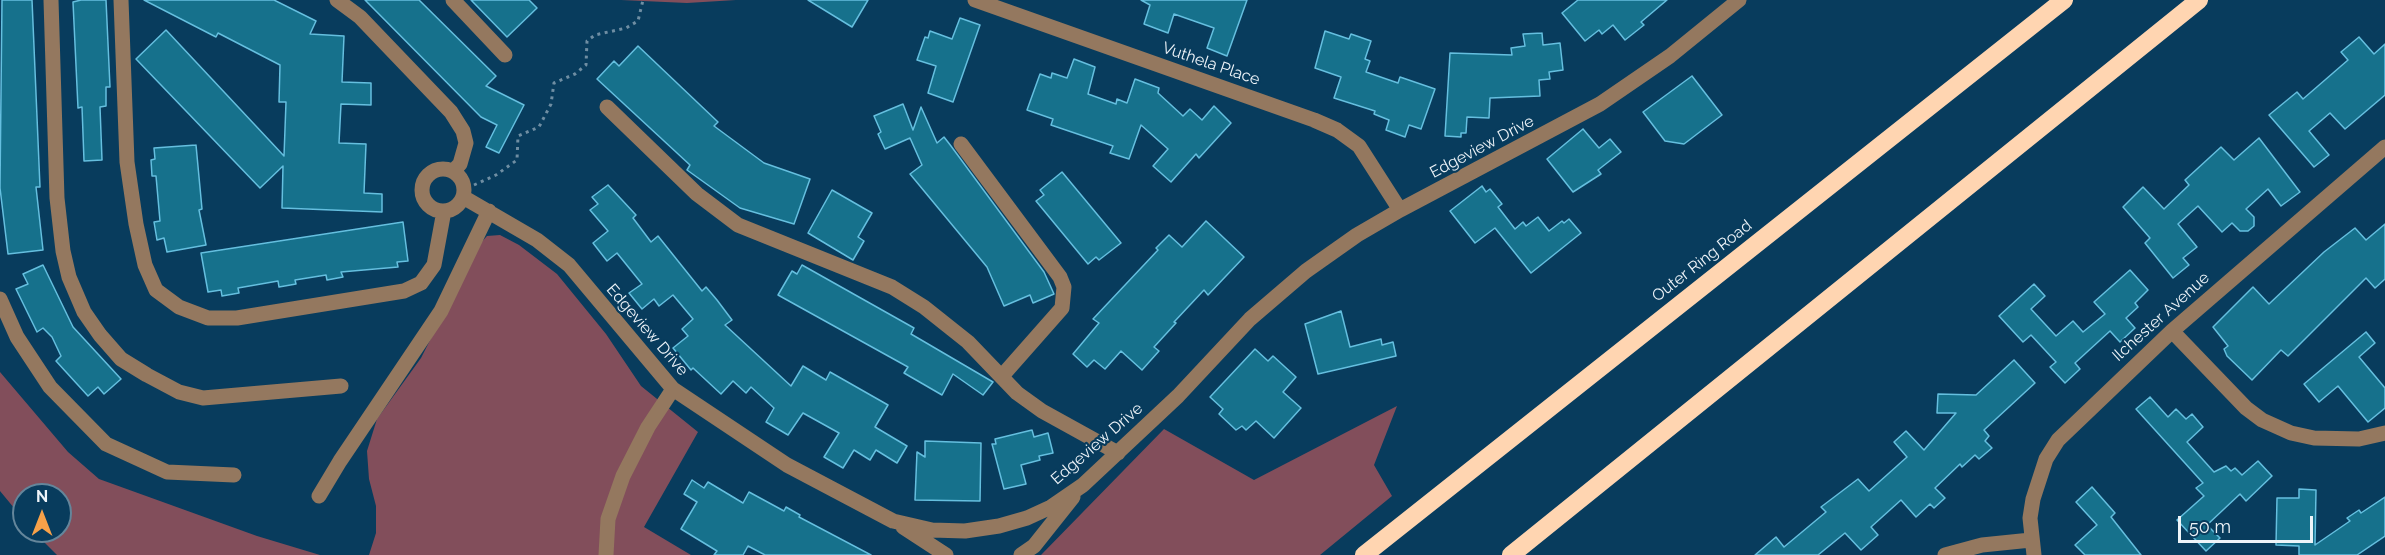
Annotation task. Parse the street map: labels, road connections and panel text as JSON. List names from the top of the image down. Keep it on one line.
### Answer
{"streets":{"highway":["Outer Ring Road"],"street":["Vuthela Place","Edgeview Drive","Ilchester Avenue"]},"crossings":[["Vuthela Place","Edgeview Drive"]],"scale_bar":"50 m","north":"top"}
